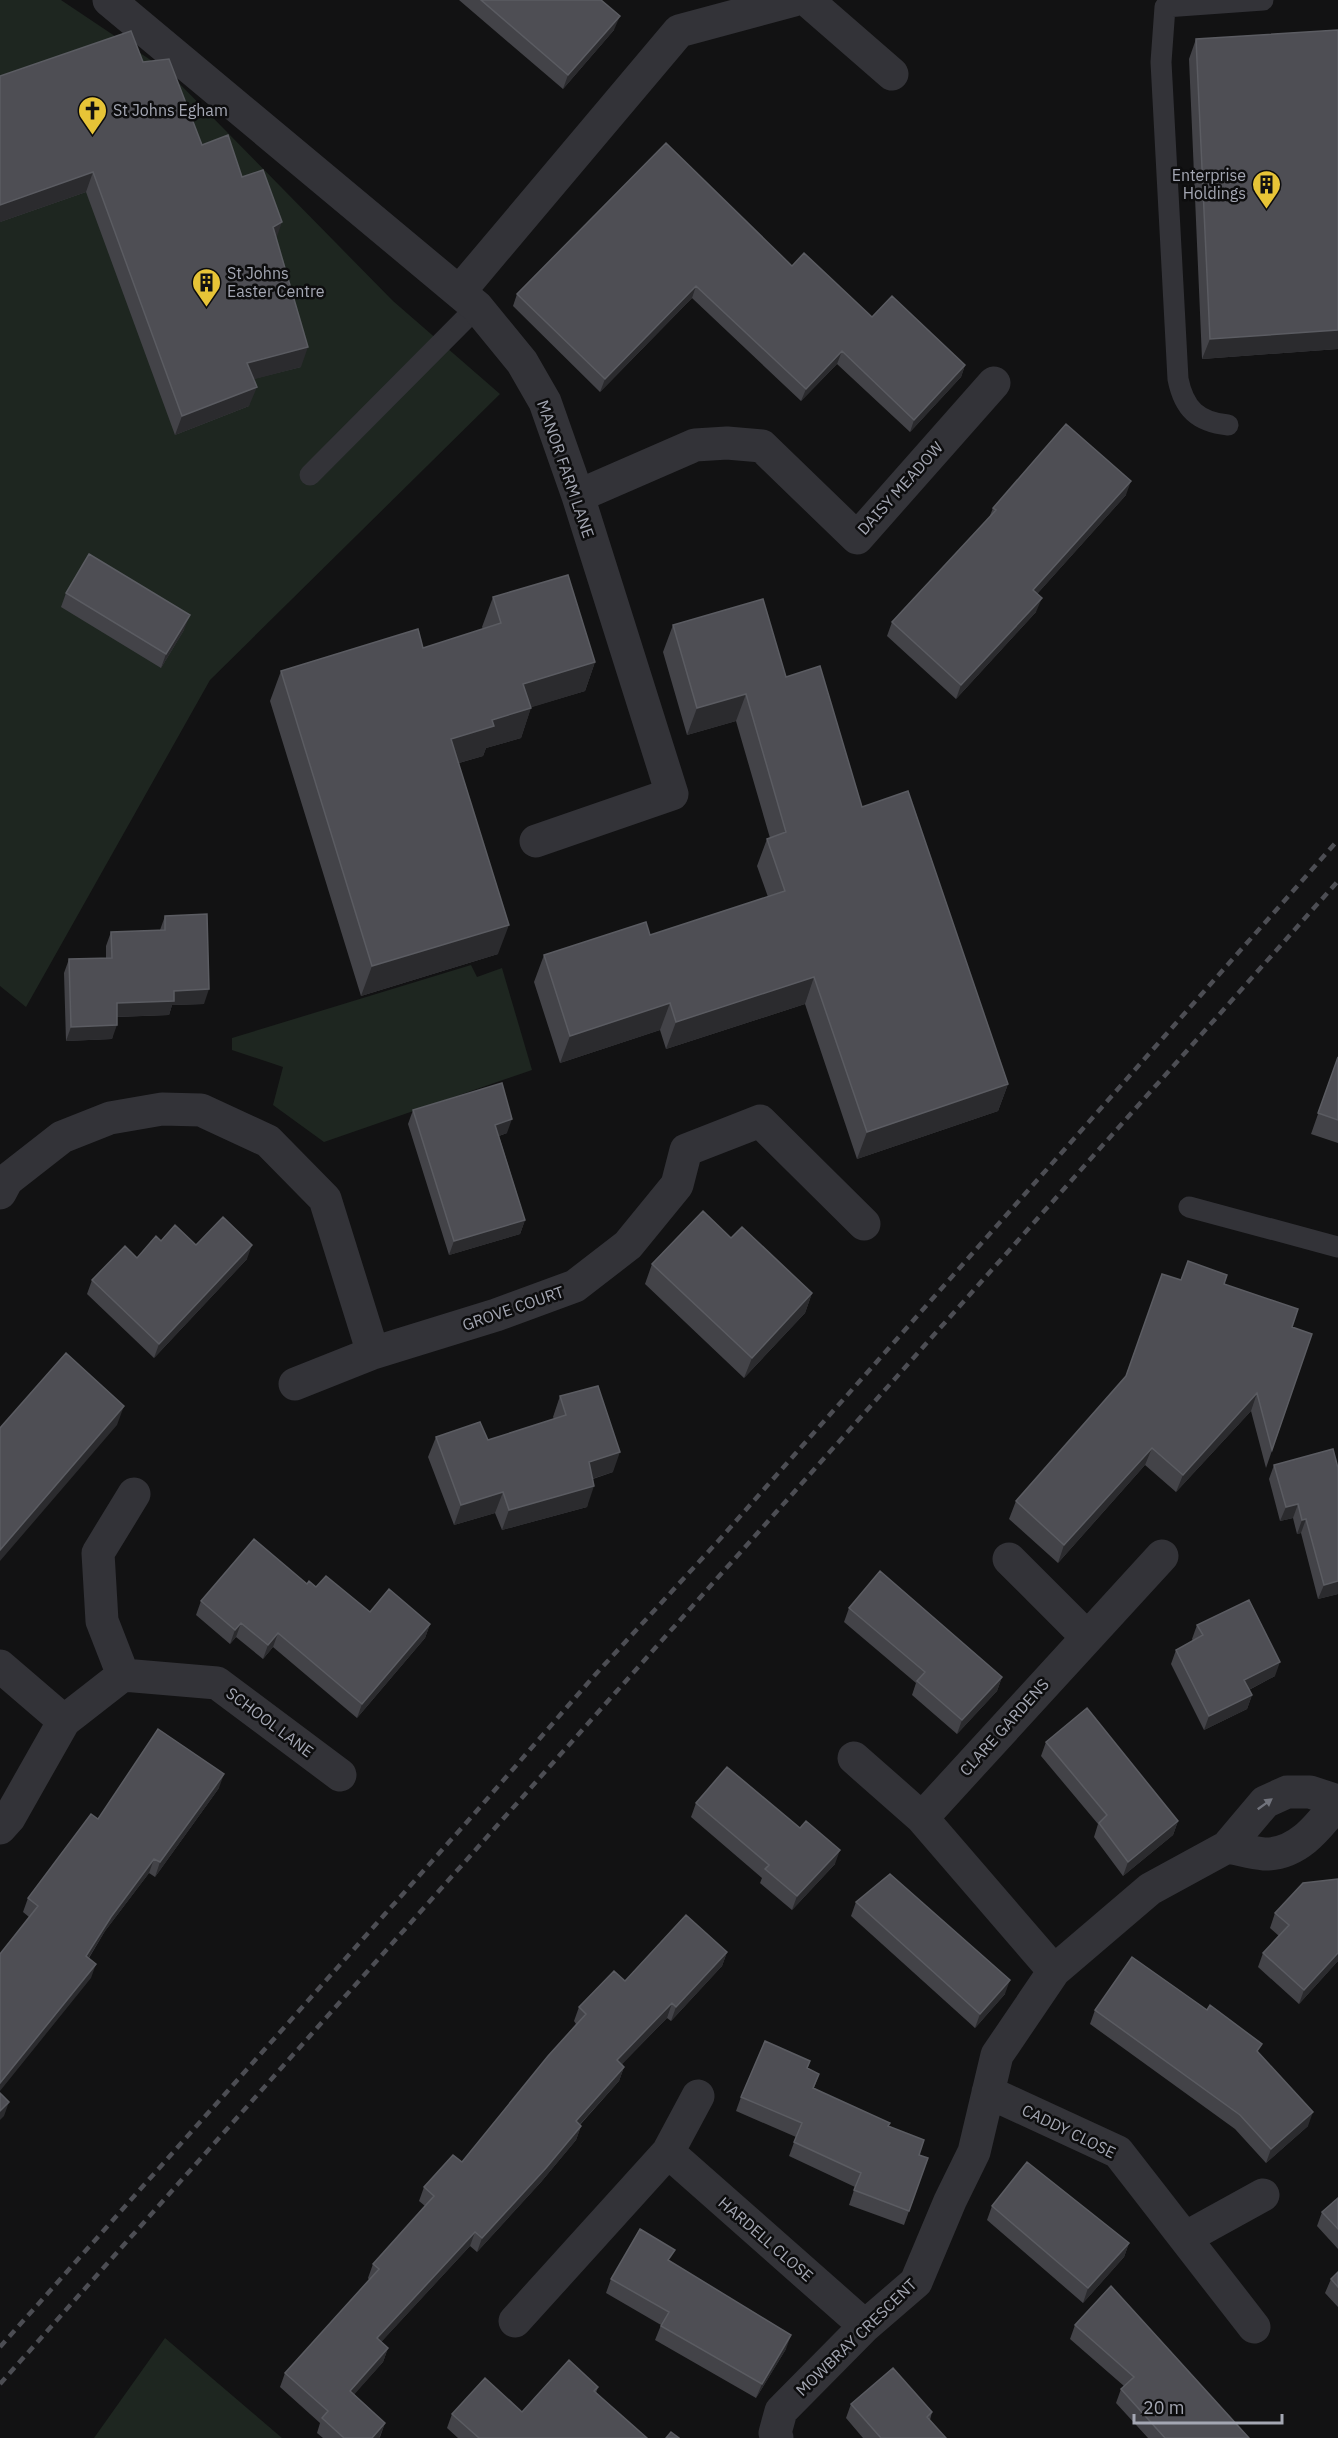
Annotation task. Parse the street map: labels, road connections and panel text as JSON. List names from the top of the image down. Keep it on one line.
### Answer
{"streets":{"street":["MANOR FARM LANE","DAISY MEADOW","GROVE COURT","SCHOOL LANE","CLARE GARDENS","CADDY CLOSE","HARDELL CLOSE","MOWBRAY CRESCENT"]},"crossings":[["MANOR FARM LANE","DAISY MEADOW"],["CADDY CLOSE","MOWBRAY CRESCENT"],["HARDELL CLOSE","MOWBRAY CRESCENT"]],"places":{"church":["St Johns Egham"],"building":["Enterprise Holdings","St Johns Easter Centre"]},"scale_bar":"20 m"}
